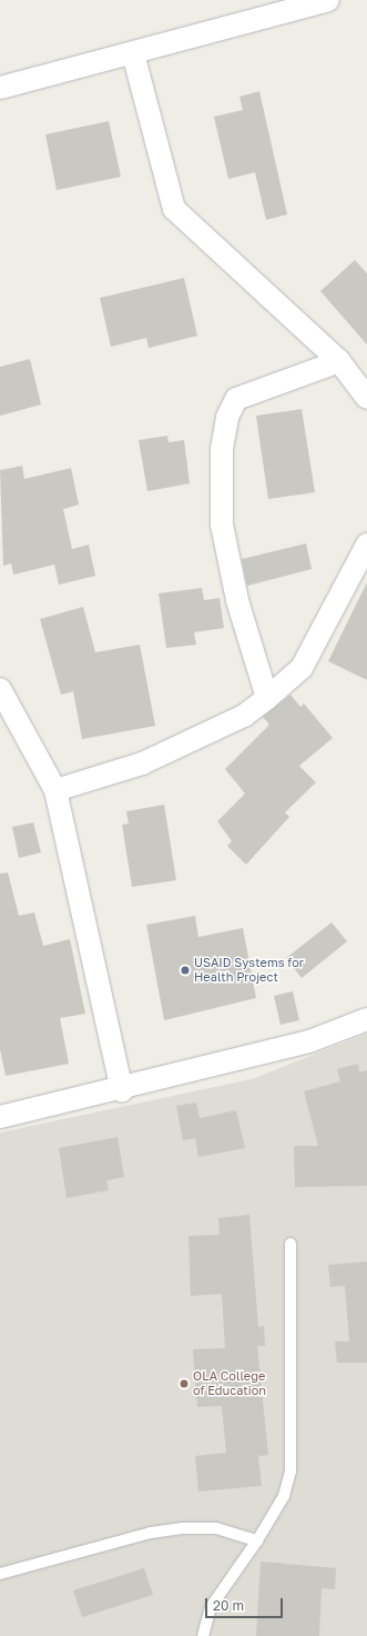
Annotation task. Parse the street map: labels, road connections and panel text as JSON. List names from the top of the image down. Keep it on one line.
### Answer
{"places":["USAID Systems for Health Project","OLA College of Education"],"scale_bar":"20 m"}
